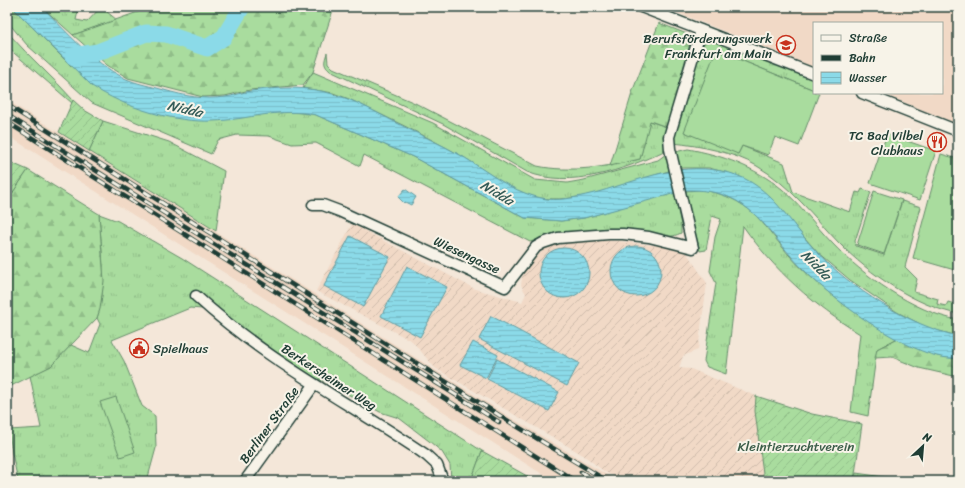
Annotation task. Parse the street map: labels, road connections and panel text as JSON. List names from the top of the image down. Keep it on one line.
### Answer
{"streets":{"street":["Wiesengasse","Berkersheimer Weg","Berliner Straße"]},"crossings":[["Berkersheimer Weg","Berliner Straße"]],"water":["Nidda"],"parks":["Kleintierzuchtverein"],"places":{"school or university":["Berufsförderungswerk Frankfurt am Main"],"restaurant":["TC Bad Vilbel Clubhaus"],"public building":["Spielhaus"]},"legend":["Straße","Bahn","Wasser"],"north":"top right"}
